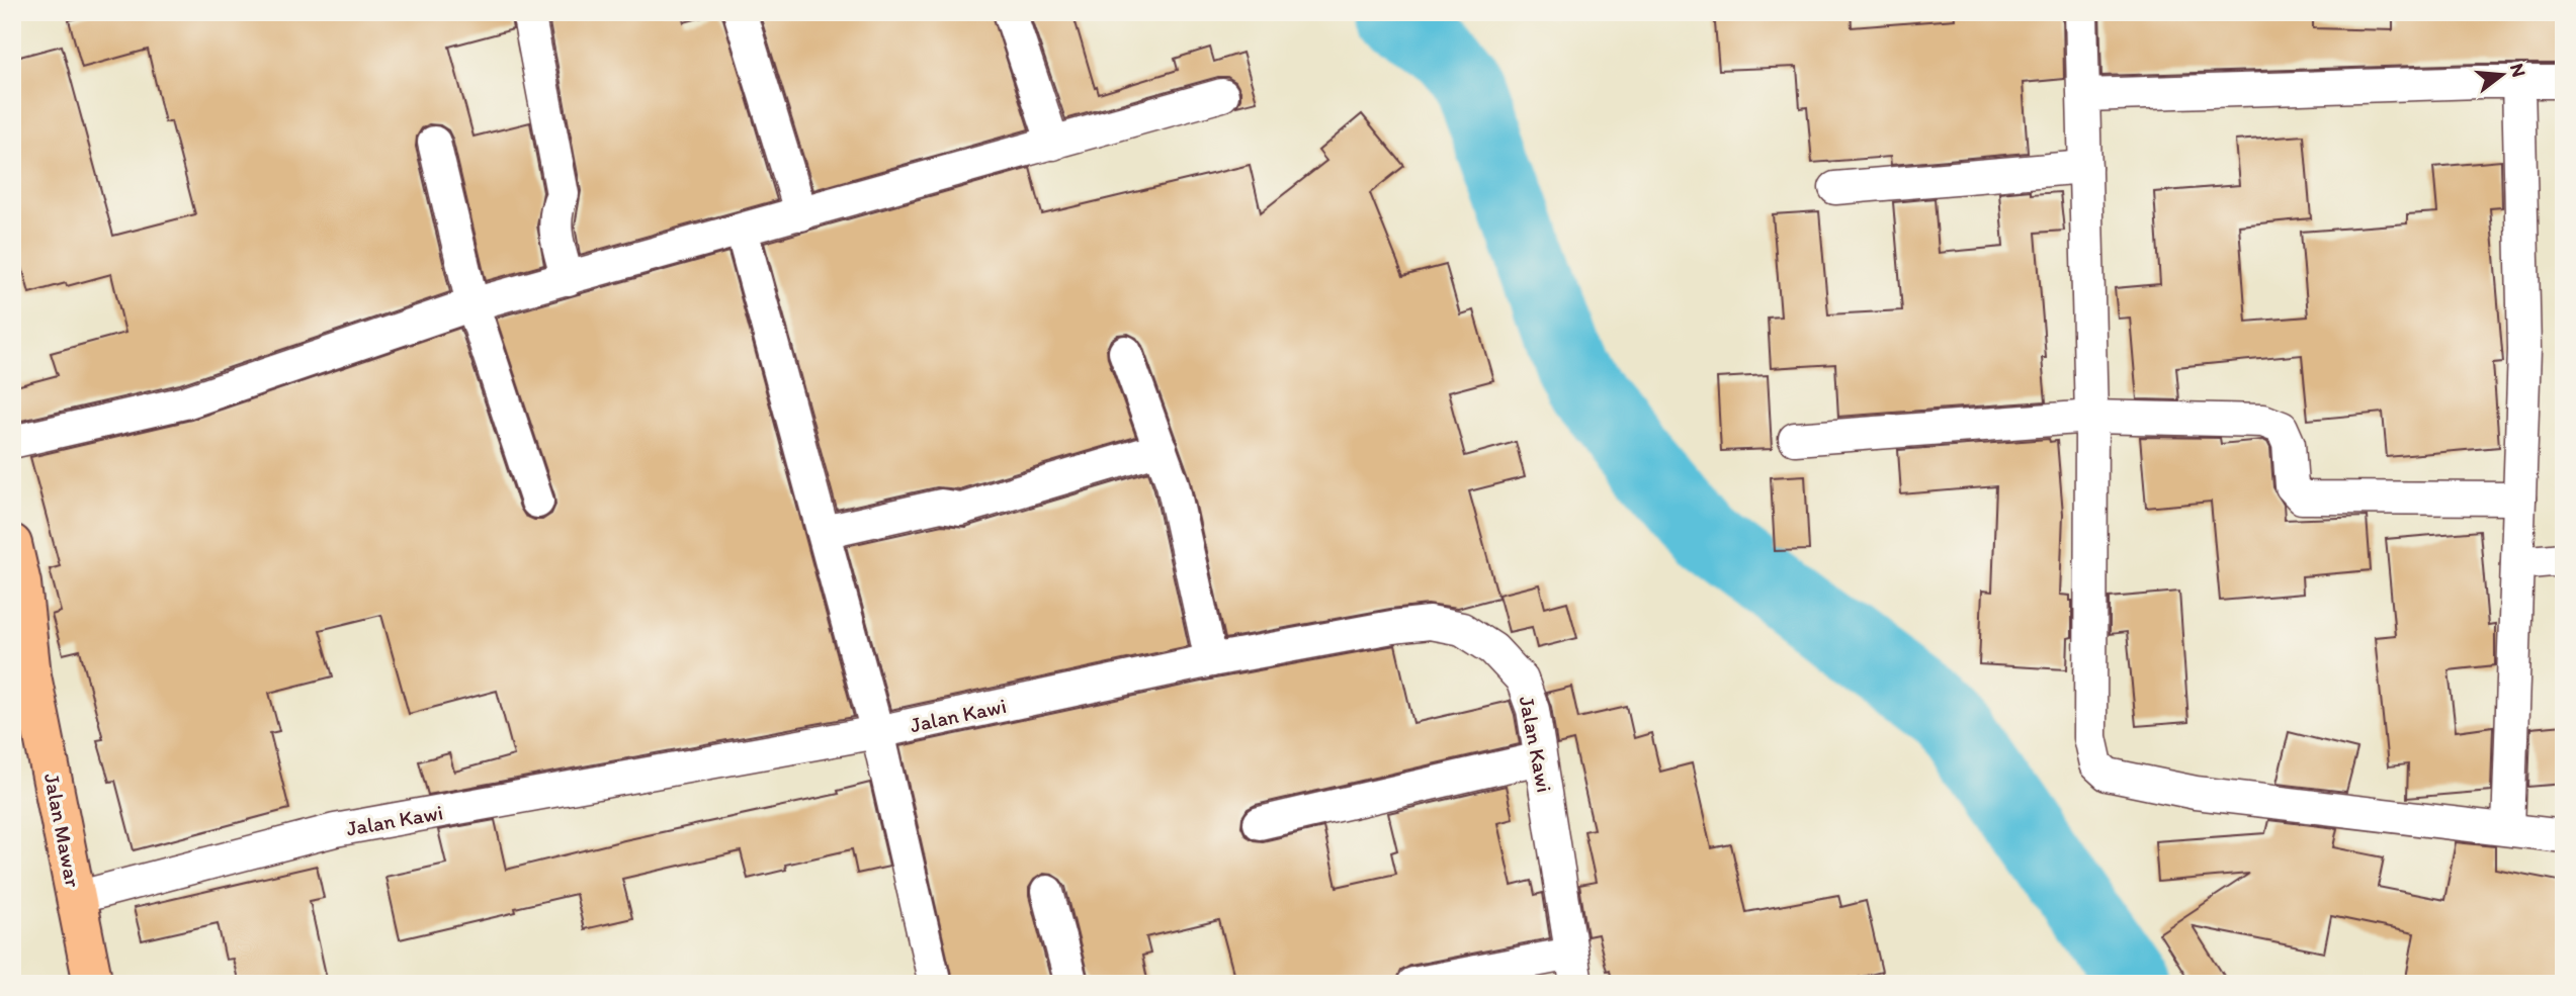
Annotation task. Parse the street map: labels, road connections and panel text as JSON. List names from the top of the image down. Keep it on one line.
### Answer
{"streets":{"main road":["Jalan Mawar"],"street":["Jalan Kawi"]},"crossings":[["Jalan Kawi","Jalan Mawar"]],"north":"right"}
